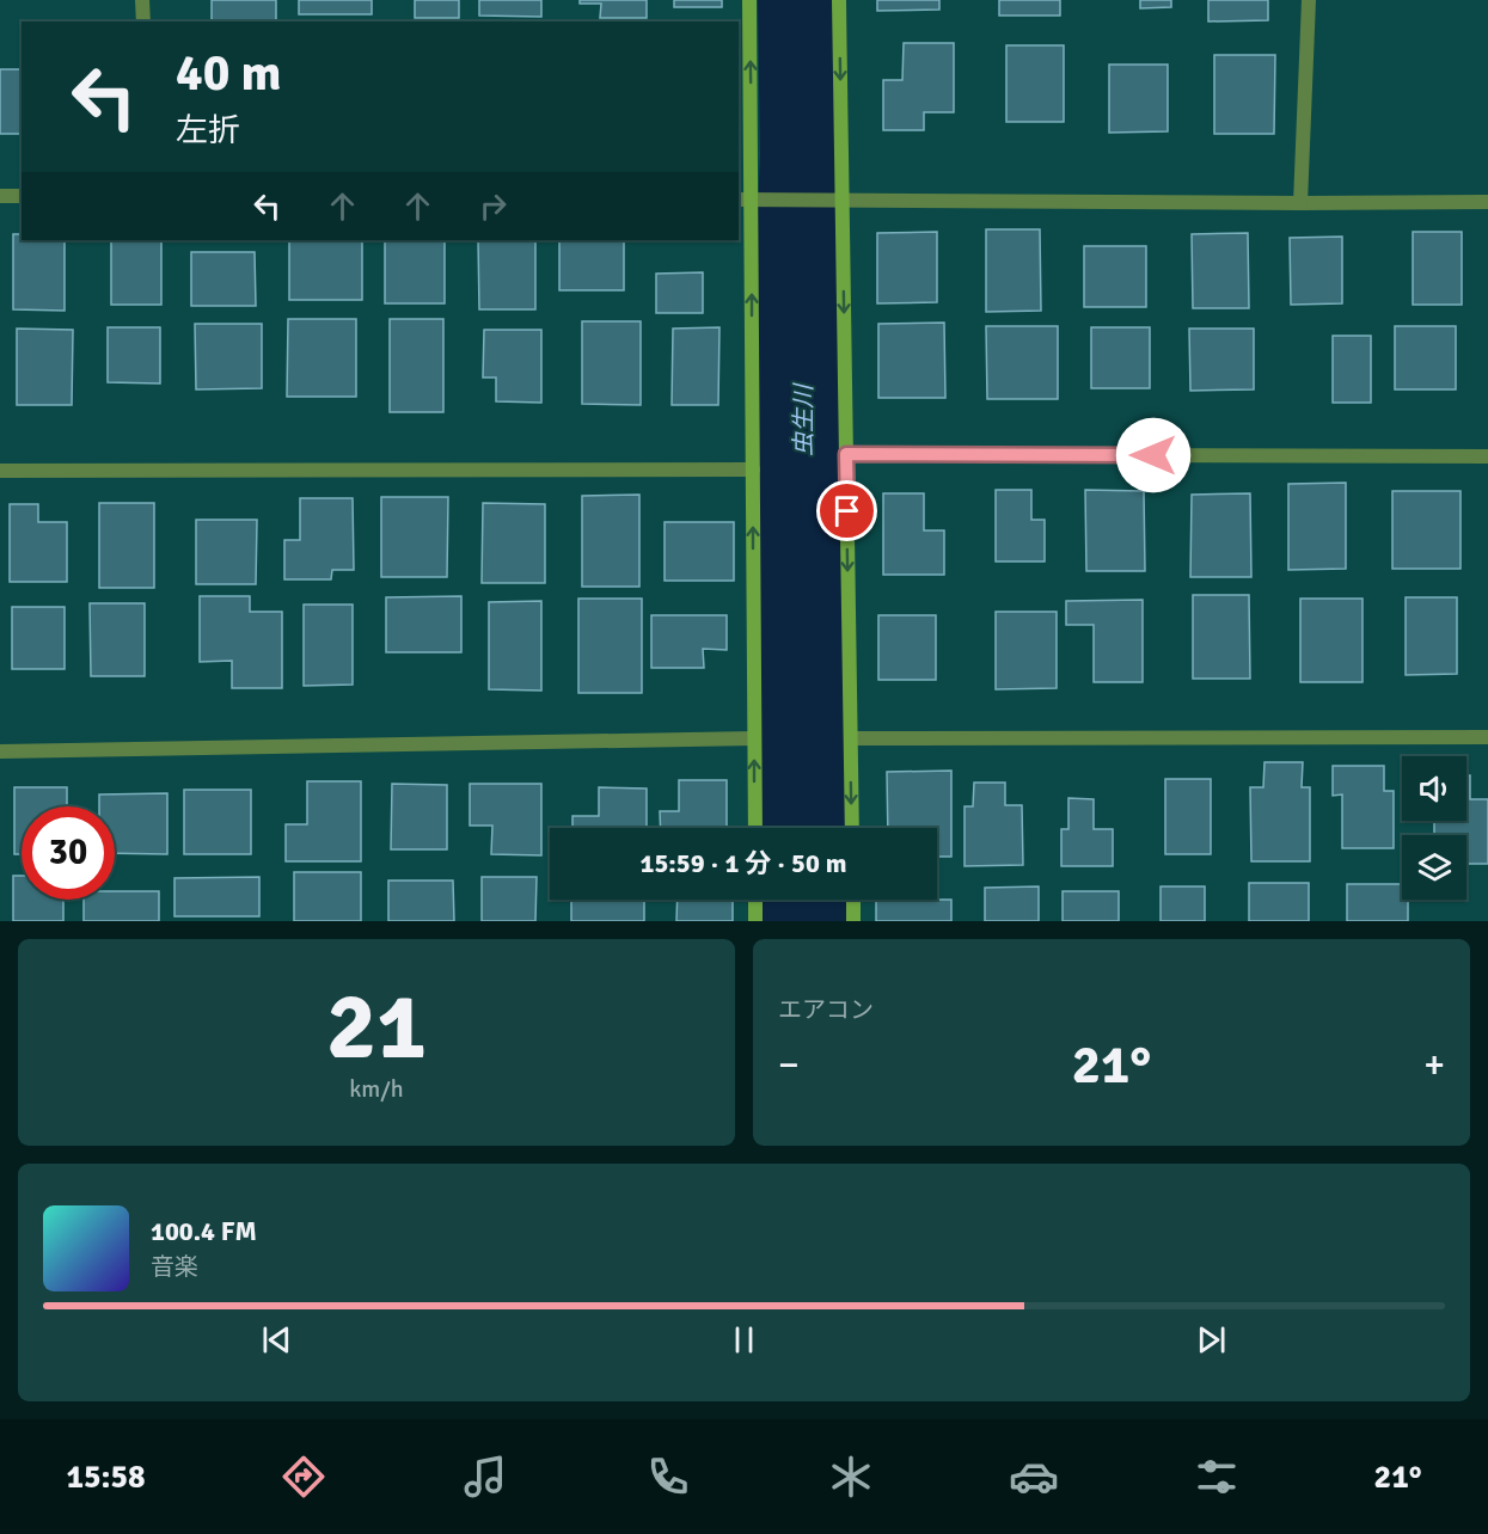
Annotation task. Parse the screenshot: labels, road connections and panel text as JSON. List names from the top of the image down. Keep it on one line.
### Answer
{"water":["虫生川"],"page":{"turn":["40 m","左折"],"limit":"30","trip":"15:59 · 1 分 · 50 m","tile":[["21","km/h"],"エアコン"],"heat":["−","21°","+"],"song":["100.4 FM","音楽"],"tabs":["15:58","21°"]}}
